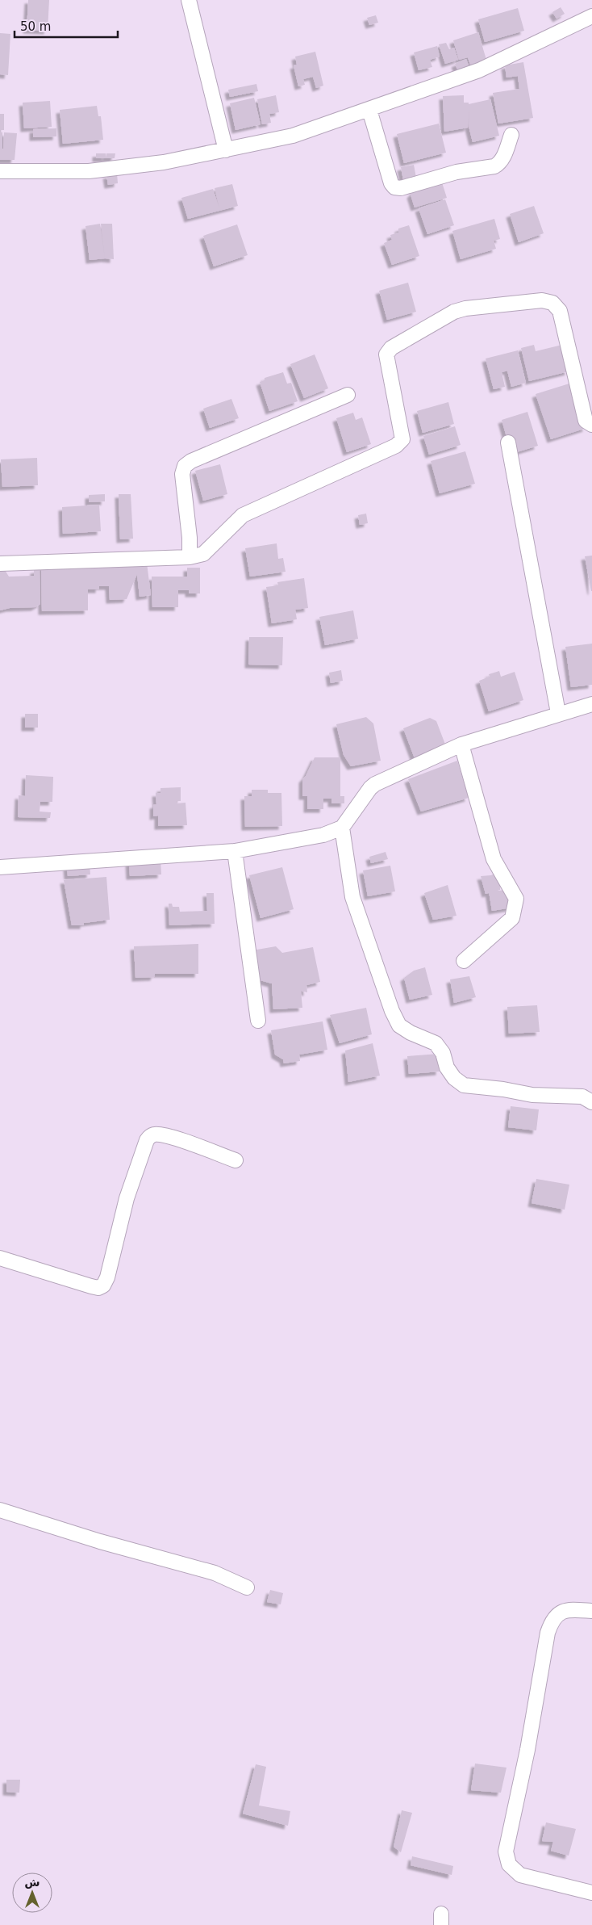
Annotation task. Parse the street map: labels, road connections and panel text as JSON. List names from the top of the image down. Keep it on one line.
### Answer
{"scale_bar":"50 m","north":"top"}
